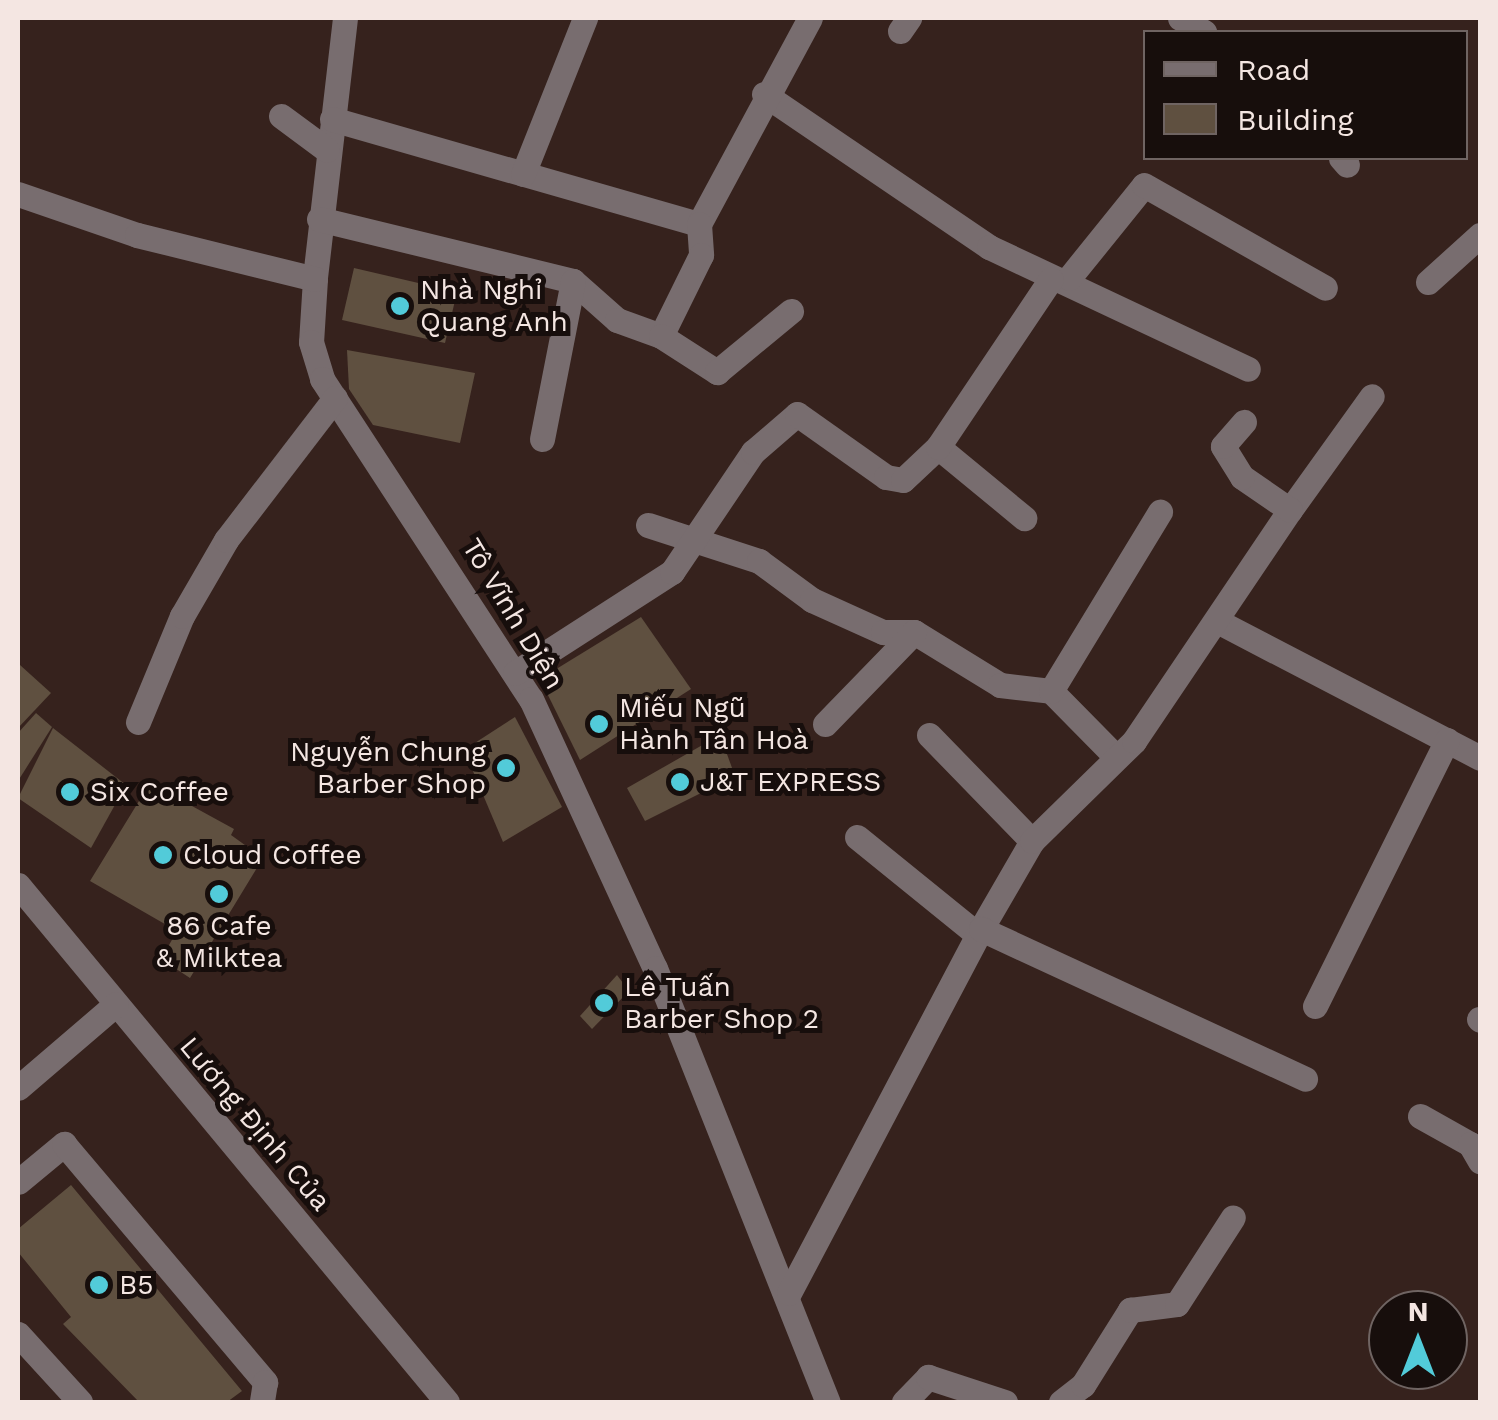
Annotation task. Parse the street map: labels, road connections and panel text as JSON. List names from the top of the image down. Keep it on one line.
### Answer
{"streets":{"street":["Tô Vĩnh Diện","Lương Định Của"]},"places":["Nhà Nghỉ Quang Anh","Miếu Ngũ Hành Tân Hoà","Nguyễn Chung Barber Shop","J&T EXPRESS","Six Coffee","Cloud Coffee","86 Cafe & Milktea","Lê Tuấn Barber Shop 2","B5"],"legend":["Road","Building"],"north":"top"}
